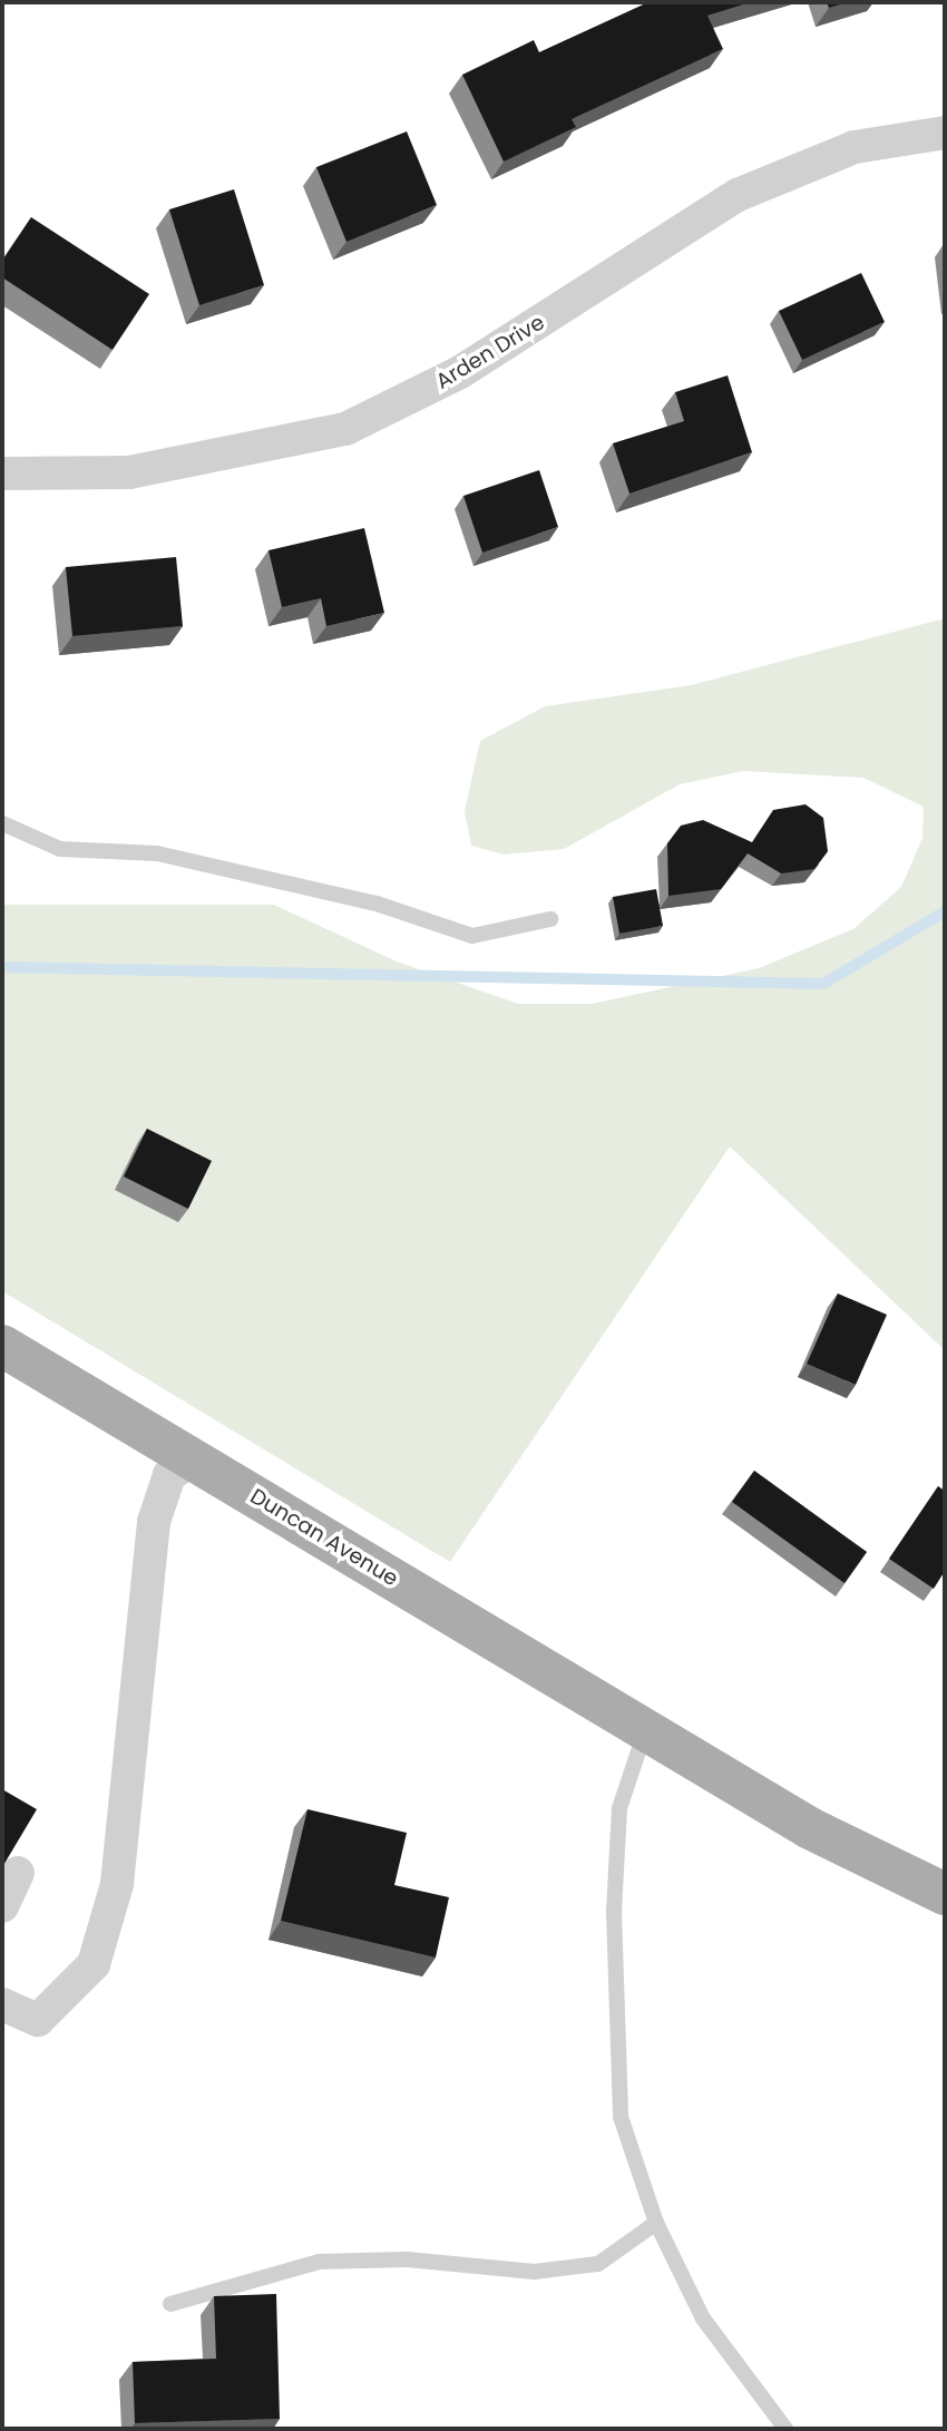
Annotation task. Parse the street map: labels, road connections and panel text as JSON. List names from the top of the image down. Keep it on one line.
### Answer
{"streets":{"main road":["Duncan Avenue"],"street":["Arden Drive"]}}
